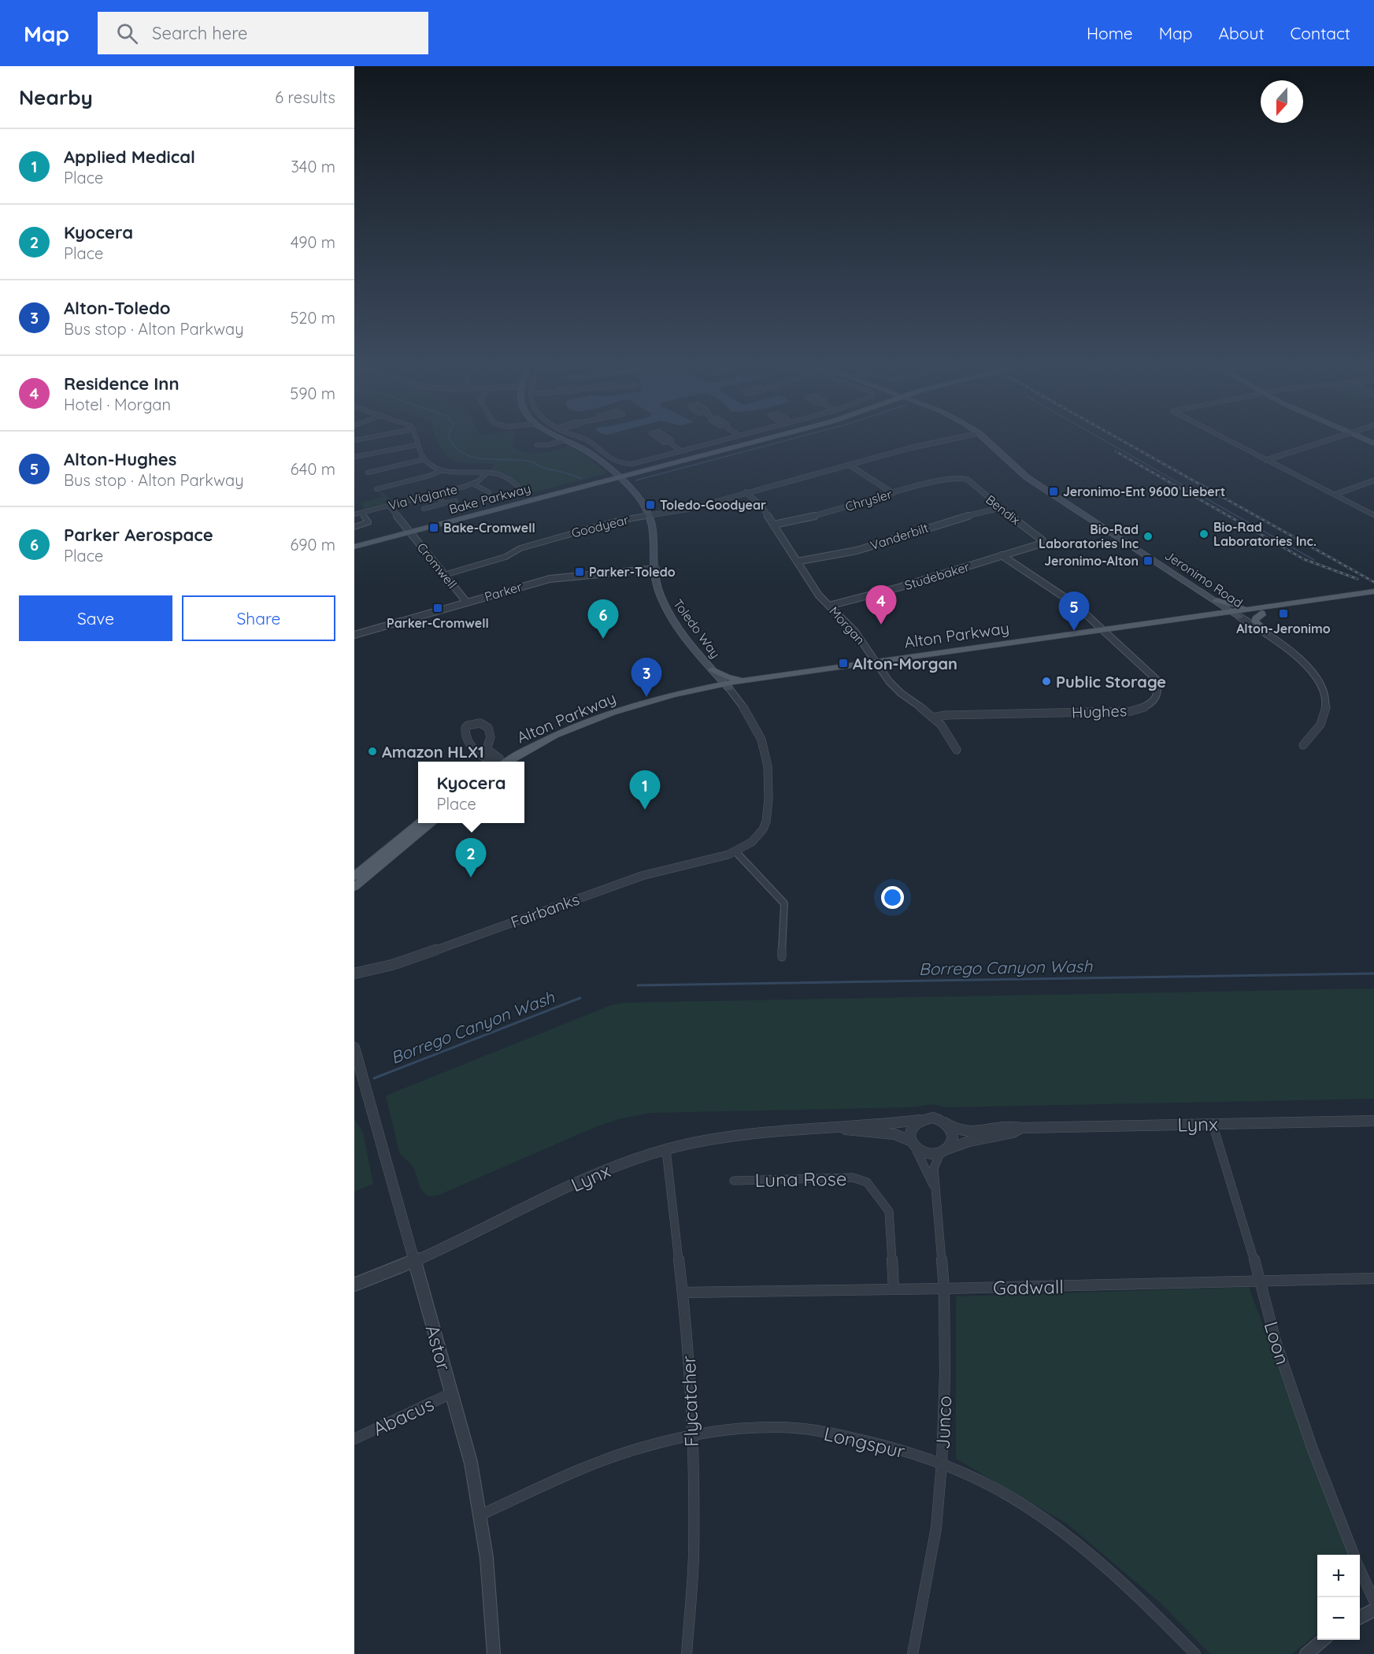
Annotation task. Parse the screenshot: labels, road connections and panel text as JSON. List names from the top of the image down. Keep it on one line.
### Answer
{"streets":{"main road":["Bake Parkway","Jeronimo Road","Toledo Way","Alton Parkway"],"street":["Via Viajante","Chrysler","Bendix","Goodyear","Vanderbilt","Cromwell","Studebaker","Parker","Morgan","Hughes","Fairbanks","Lynx","Luna Rose","Gadwall","Loon","Astor","Flycatcher","Abacus","Junco","Longspur"]},"crossings":[["Via Viajante","Cromwell"],["Bake Parkway","Cromwell"],["Bake Parkway","Toledo Way"],["Chrysler","Bendix"],["Chrysler","Morgan"],["Bendix","Vanderbilt"],["Bendix","Studebaker"],["Goodyear","Cromwell"],["Goodyear","Morgan"],["Goodyear","Toledo Way"],["Vanderbilt","Morgan"],["Cromwell","Parker"],["Studebaker","Morgan"],["Studebaker","Hughes"],["Jeronimo Road","Alton Parkway"],["Parker","Toledo Way"],["Morgan","Alton Parkway"],["Morgan","Hughes"],["Toledo Way","Alton Parkway"],["Toledo Way","Fairbanks"],["Alton Parkway","Hughes"],["Lynx","Loon"],["Lynx","Astor"],["Lynx","Flycatcher"],["Lynx","Junco"],["Luna Rose","Gadwall"],["Gadwall","Loon"],["Gadwall","Flycatcher"],["Gadwall","Junco"],["Astor","Abacus"],["Astor","Longspur"],["Flycatcher","Longspur"],["Junco","Longspur"]],"water":["Borrego Canyon Wash"],"places":{"transit":["Jeronimo-Ent 9600 Liebert","Toledo-Goodyear","Bake-Cromwell","Jeronimo-Alton","Parker-Toledo","Parker-Cromwell","Alton-Jeronimo","Alton-Morgan"],"other":["Bio-Rad Laboratories Inc.","Bio-Rad Laboratories Inc","Public Storage","Amazon HLX1"]},"north":"bottom","page":{"header":"Map","search":"Search here","nav":["Home","Map","About","Contact"],"heading":["Nearby","6 results"],"list":[{"mark":"1","name":"Applied Medical","note":"Place","value":"340 m"},{"mark":"2","name":"Kyocera","note":"Place","value":"490 m"},{"mark":"3","name":"Alton-Toledo","note":"Bus stop · Alton Parkway","value":"520 m"},{"mark":"4","name":"Residence Inn","note":"Hotel · Morgan","value":"590 m"},{"mark":"5","name":"Alton-Hughes","note":"Bus stop · Alton Parkway","value":"640 m"},{"mark":"6","name":"Parker Aerospace","note":"Place","value":"690 m"}],"buttons":["Save","Share"],"pins":["4","5","6","3","1","2"],"popup":["Kyocera","Place"],"map_buttons":["+","−"]}}
